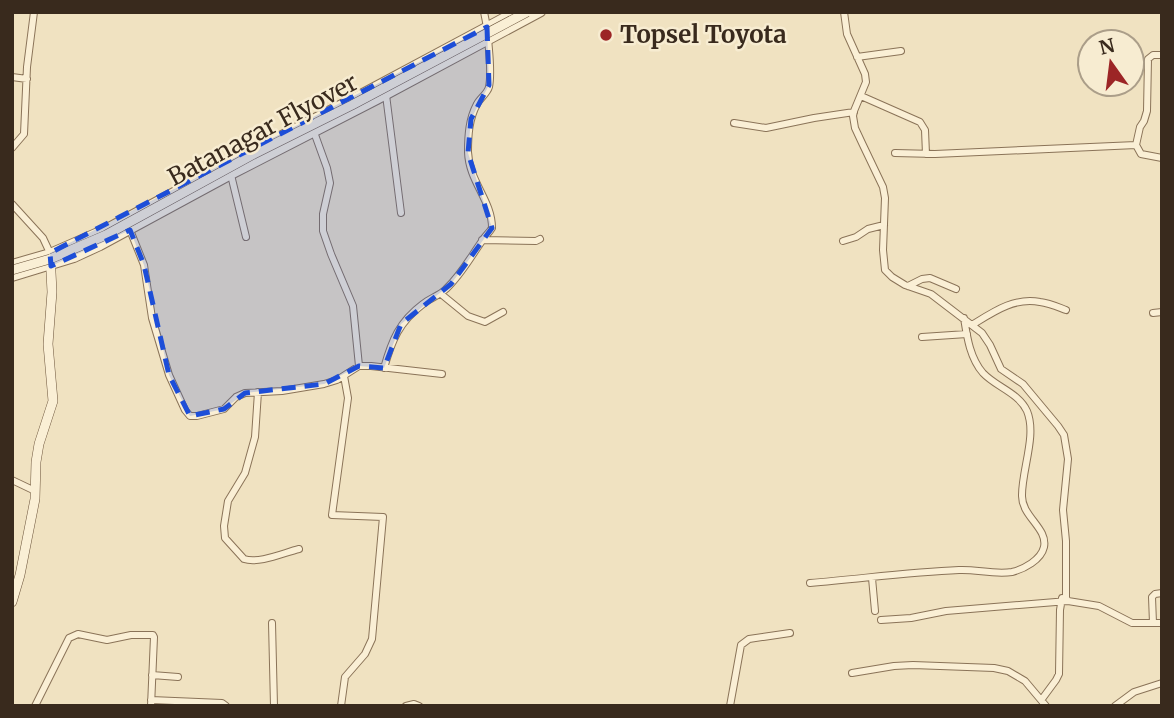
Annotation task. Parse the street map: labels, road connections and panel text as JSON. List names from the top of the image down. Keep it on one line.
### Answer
{"streets":{"main road":["Batanagar Flyover"]},"places":["Topsel Toyota"],"north":"top"}
